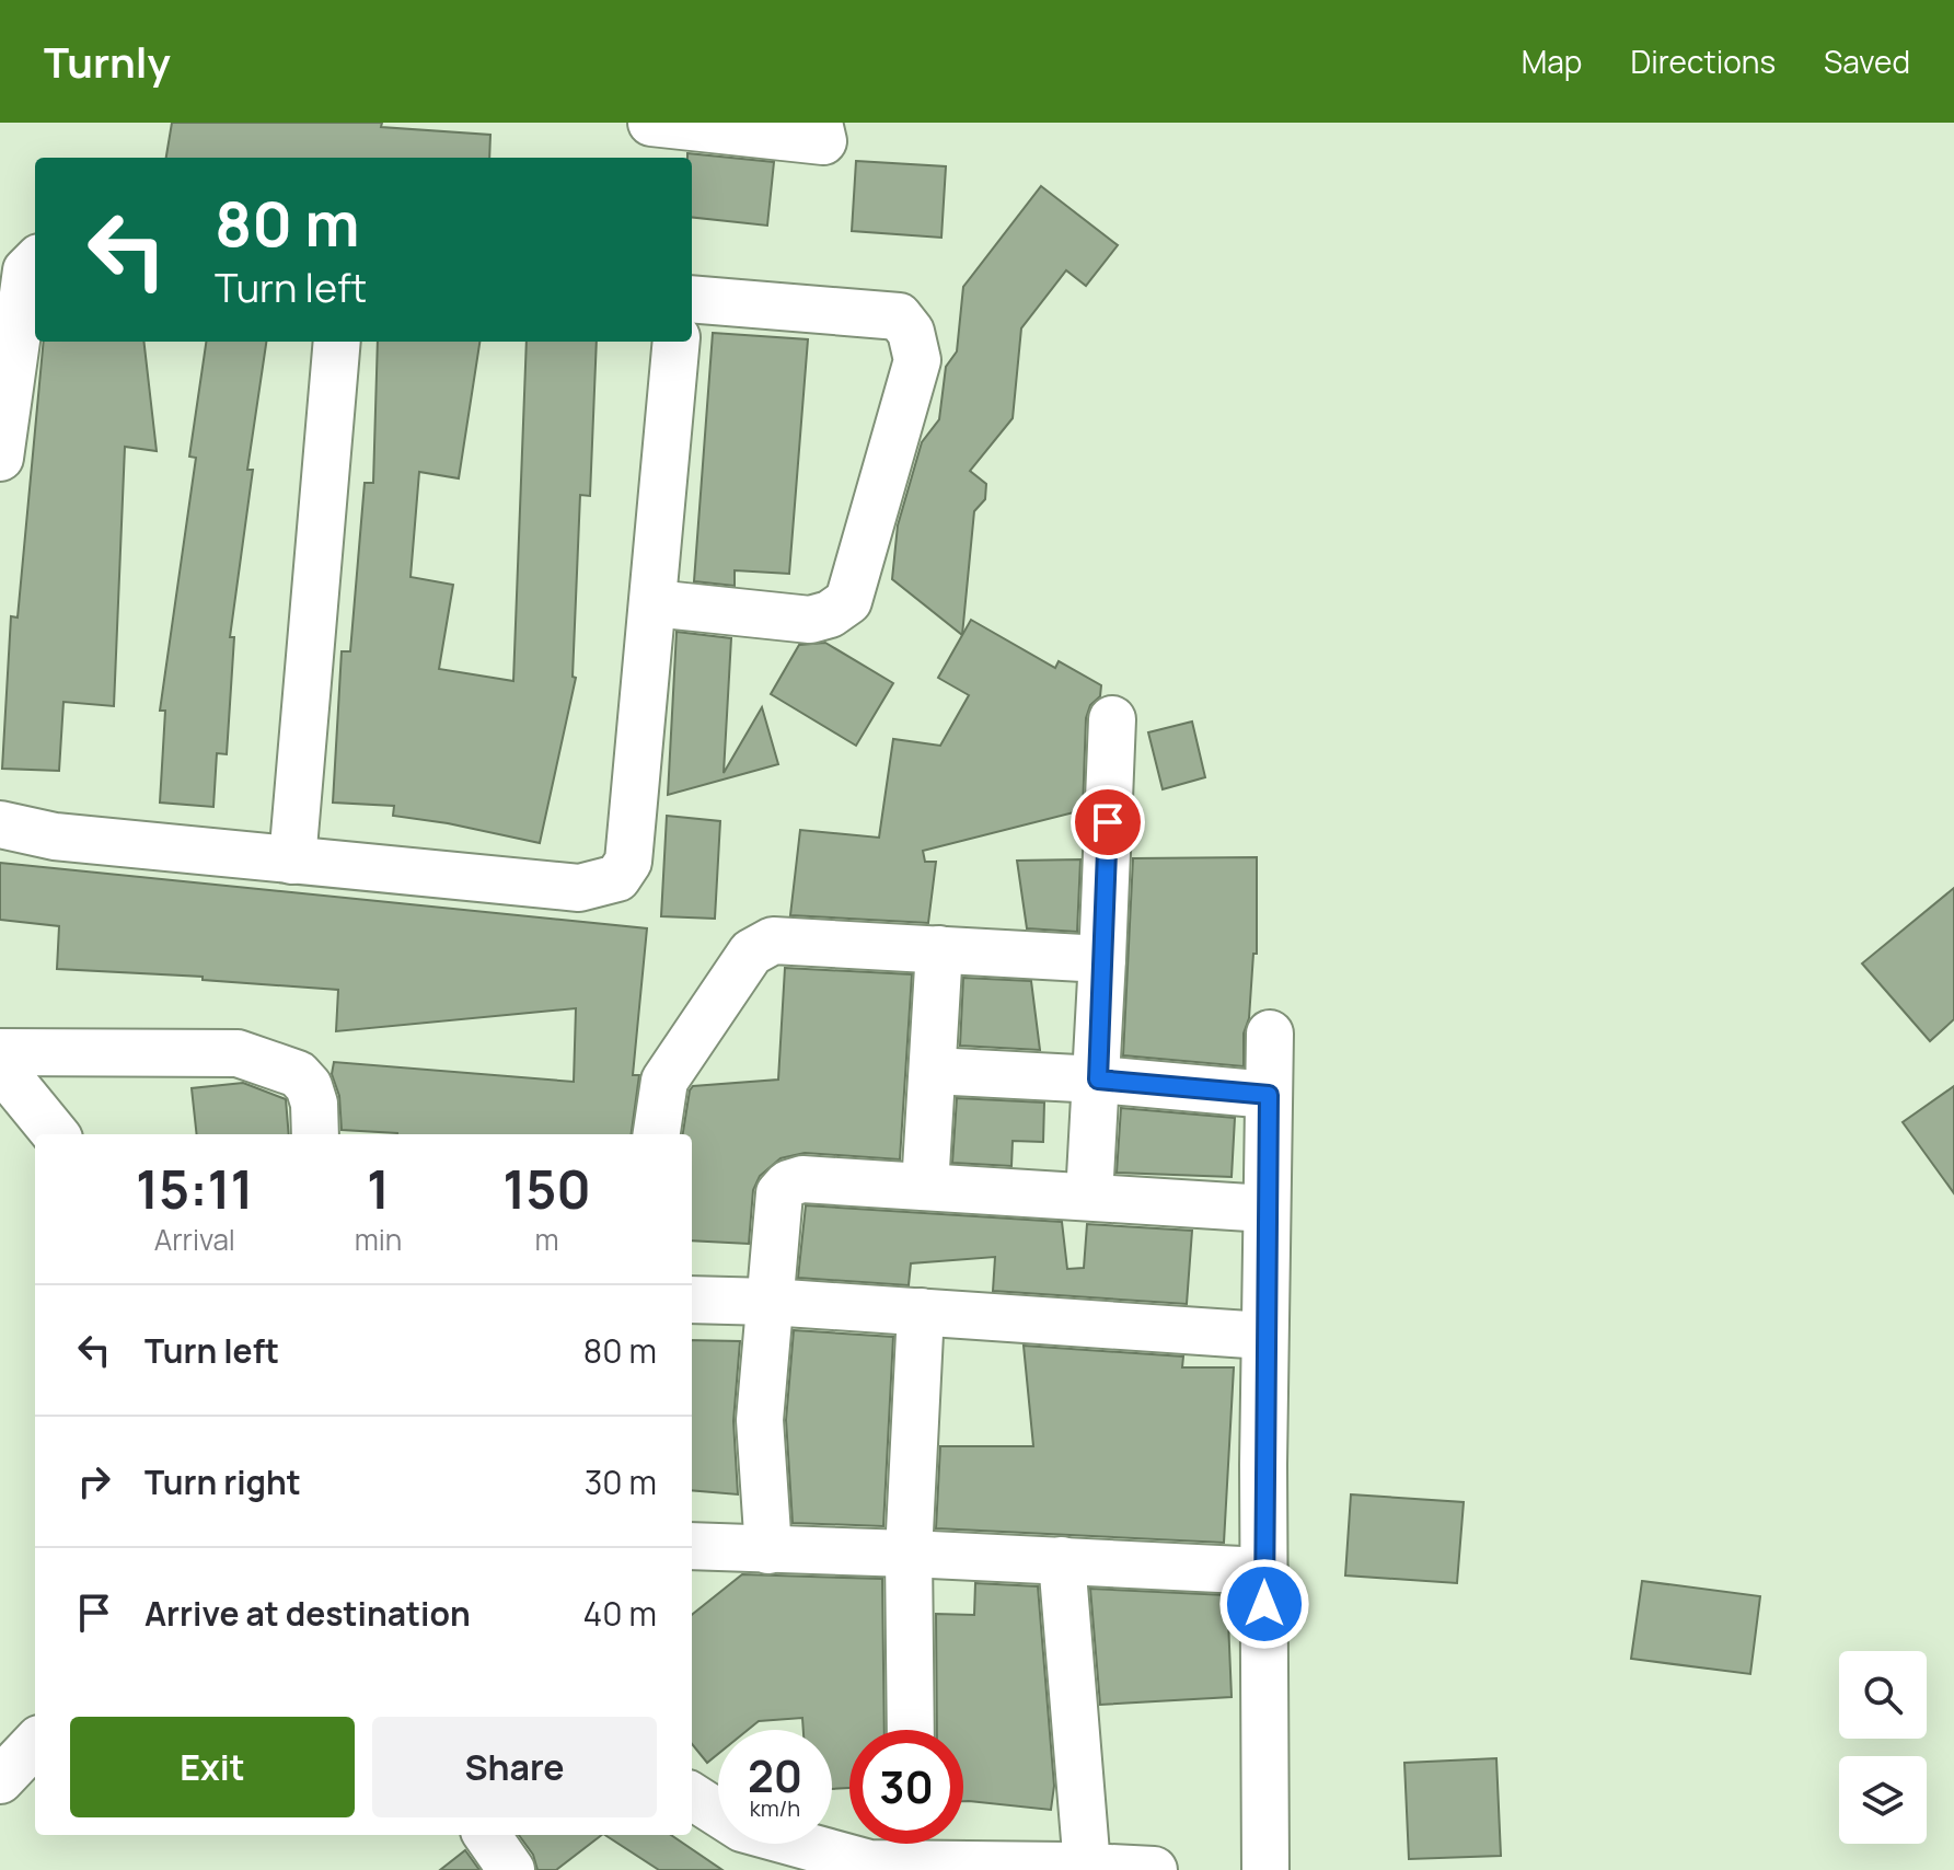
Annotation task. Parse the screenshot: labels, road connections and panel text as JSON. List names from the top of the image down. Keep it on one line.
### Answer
{"page":{"header":"Turnly","nav":["Map","Directions","Saved"],"turn":["80 m","Turn left"],"eta":["15:11","Arrival","1","min","150","m"],"list":[{"name":"Turn left","value":"80 m"},{"name":"Turn right","value":"30 m"},{"name":"Arrive at destination","value":"40 m"}],"buttons":["Exit","Share"],"speed":"20 km/h","limit":"30"}}
